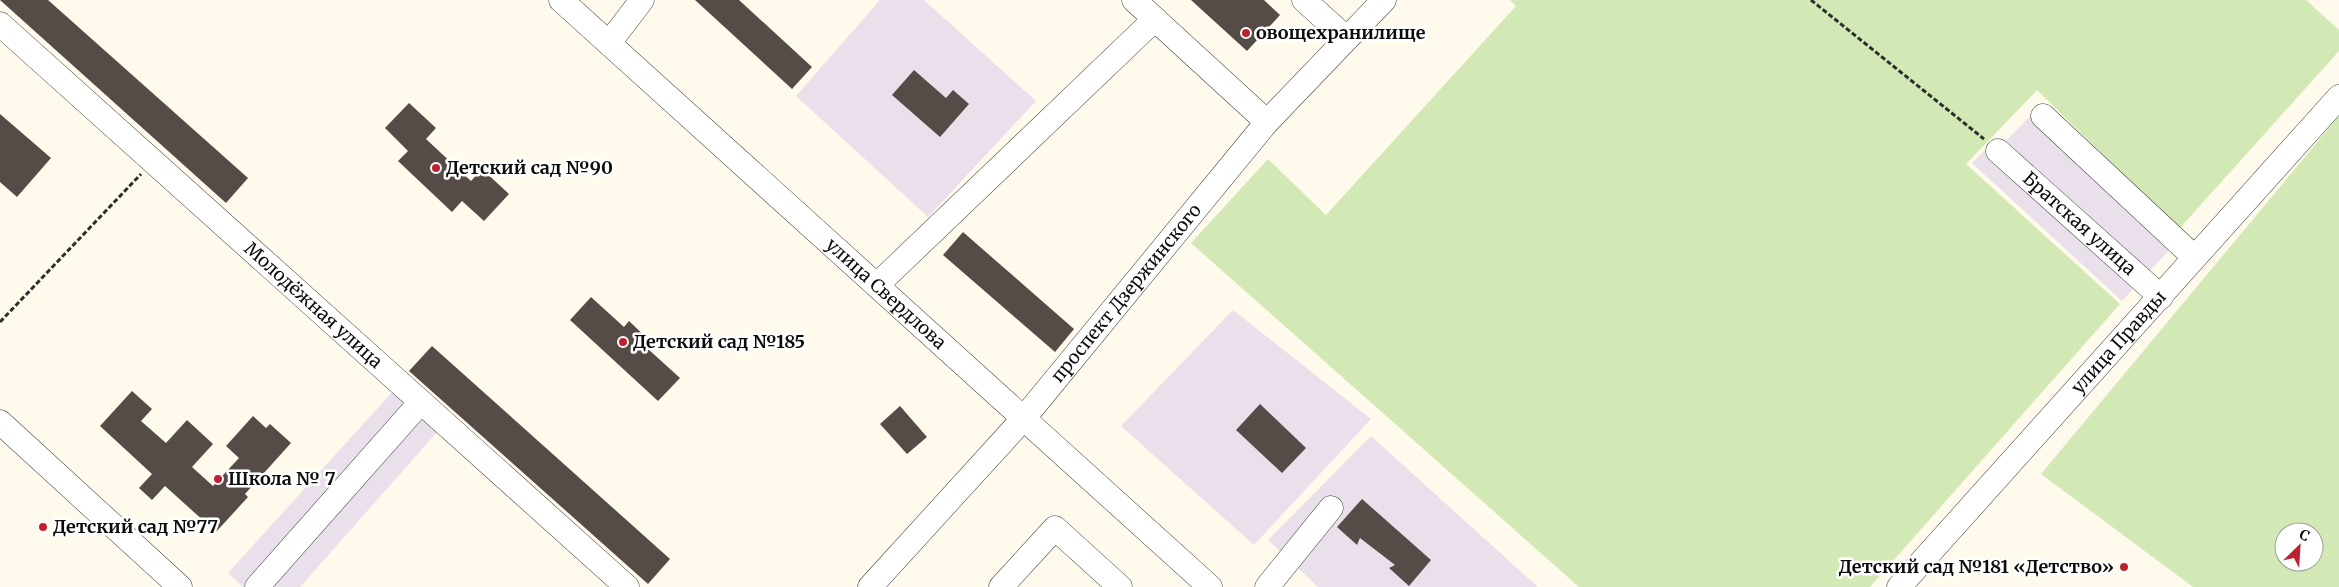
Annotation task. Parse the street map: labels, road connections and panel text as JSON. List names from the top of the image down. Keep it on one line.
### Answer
{"streets":{"street":["Братская улица","улица Свердлова","проспект Дзержинского","Молодёжная улица","улица Правды"]},"crossings":[["Братская улица","улица Правды"],["улица Свердлова","проспект Дзержинского"]],"places":["овощехранилище","Детский сад №90","Детский сад №185","Школа № 7","Детский сад №77","Детский сад №181 «Детство»"],"north":"top right"}
